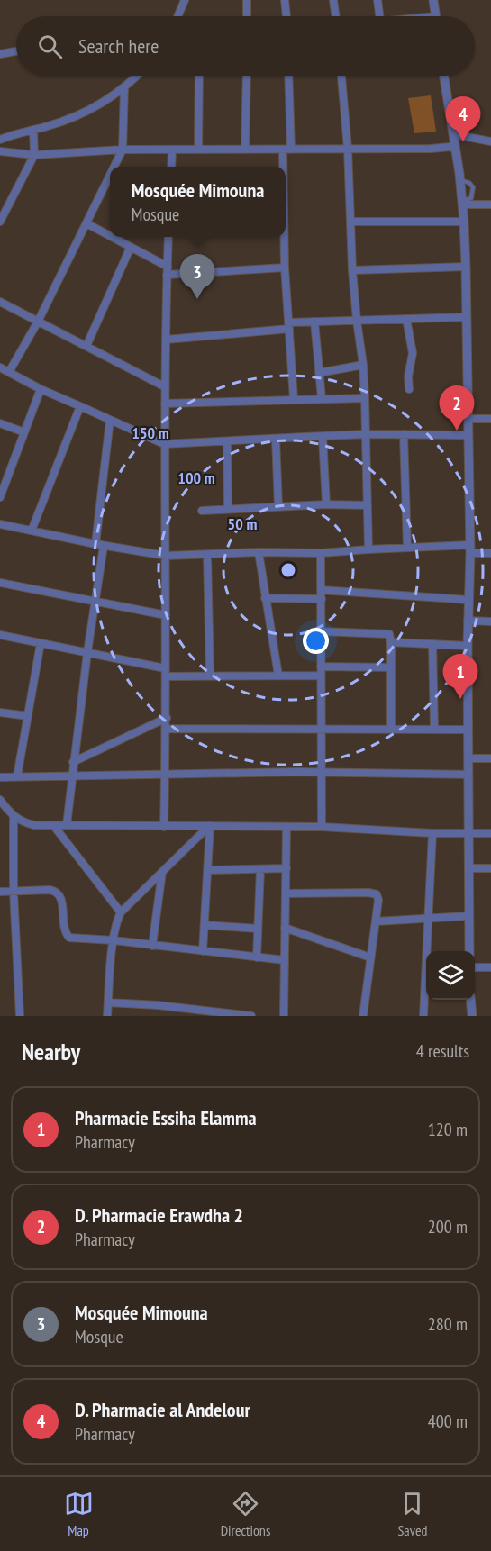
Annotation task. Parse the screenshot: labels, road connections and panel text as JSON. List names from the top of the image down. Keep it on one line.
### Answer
{"page":{"search":"Search here","pins":["4","3","2","1"],"popup":["Mosquée Mimouna","Mosque"],"heading":["Nearby","4 results"],"list":[{"mark":"1","name":"Pharmacie Essiha Elamma","note":"Pharmacy","value":"120 m"},{"mark":"2","name":"D. Pharmacie Erawdha 2","note":"Pharmacy","value":"200 m"},{"mark":"3","name":"Mosquée Mimouna","note":"Mosque","value":"280 m"},{"mark":"4","name":"D. Pharmacie al Andelour","note":"Pharmacy","value":"400 m"}],"nav":["Map","Directions","Saved"]},"rings":["150 m","100 m","50 m"]}
